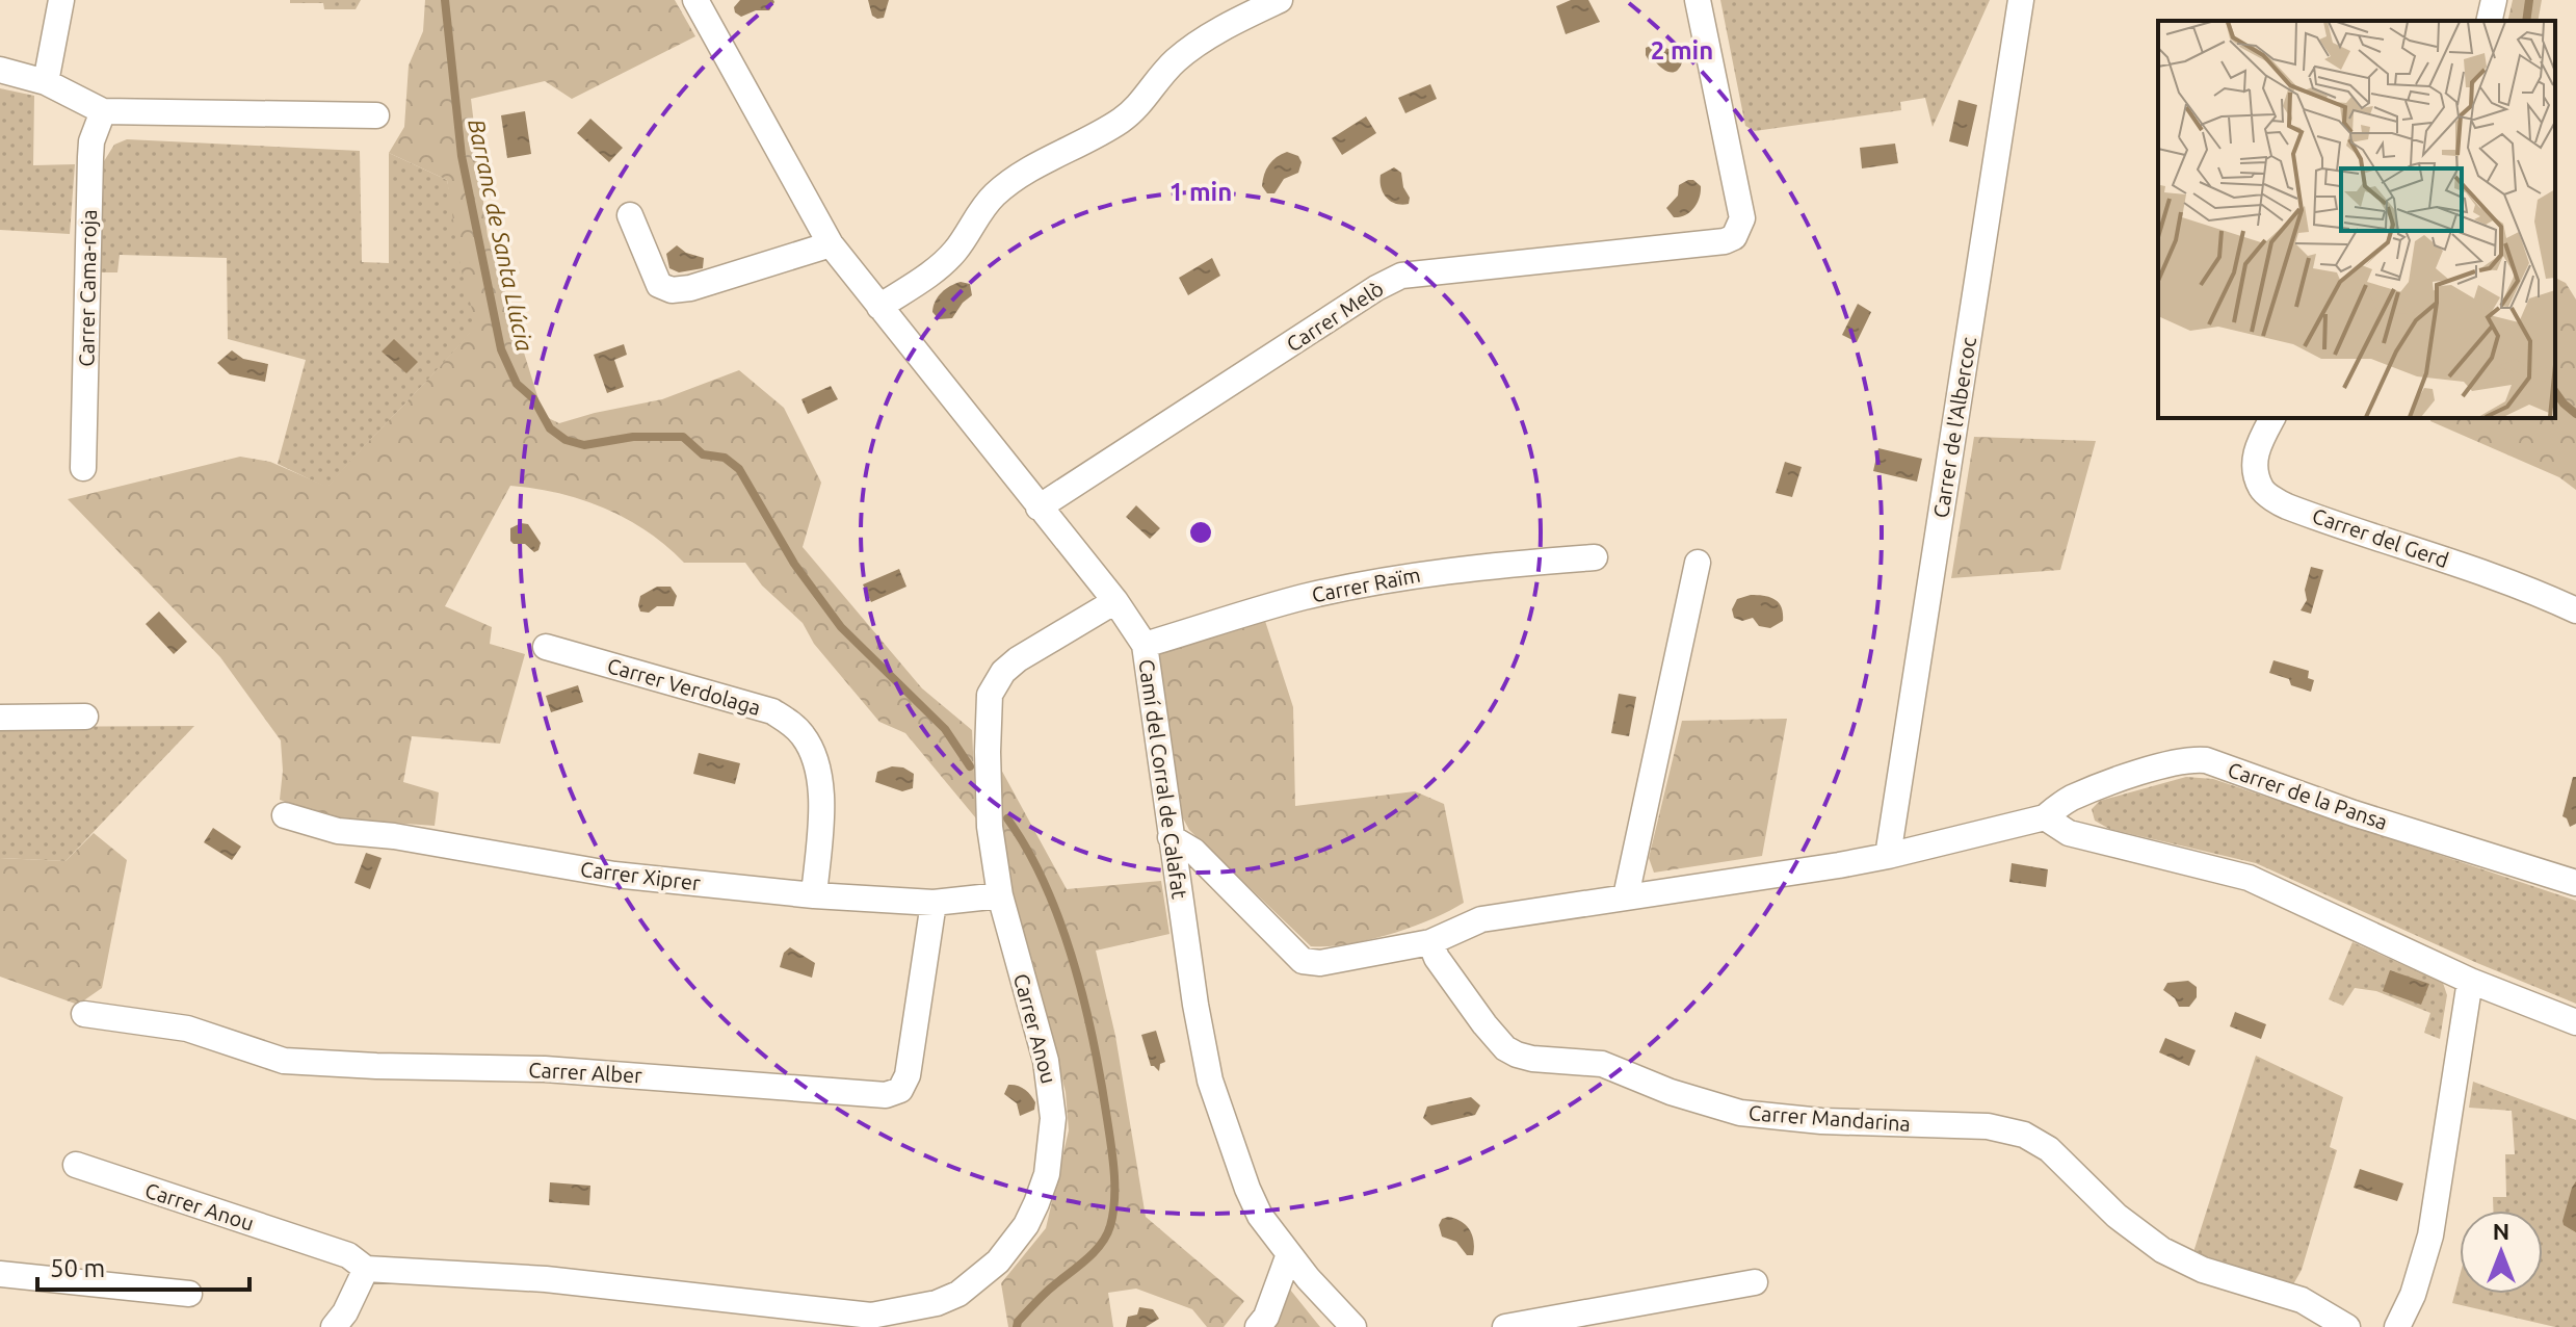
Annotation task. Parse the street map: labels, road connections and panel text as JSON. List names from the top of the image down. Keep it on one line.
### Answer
{"streets":{"street":["Carrer Cama-roja","Carrer Melò","Carrer de l'Albercoc","Carrer del Gerd","Carrer Raïm","Carrer Verdolaga","Camí del Corral de Calafat","Carrer de la Pansa","Carrer Xiprer","Carrer Anou","Carrer Alber","Carrer Mandarina"]},"crossings":[["Carrer Melò","Camí del Corral de Calafat"],["Carrer de l'Albercoc","Carrer de la Pansa"],["Carrer Raïm","Camí del Corral de Calafat"],["Carrer Verdolaga","Carrer Xiprer"],["Camí del Corral de Calafat","Carrer Anou"],["Carrer de la Pansa","Carrer Mandarina"],["Carrer Xiprer","Carrer Anou"],["Carrer Xiprer","Carrer Alber"]],"water":["Barranc de Santa Llúcia"],"scale_bar":"50 m","north":"top","rings":["2 min","1 min"]}
